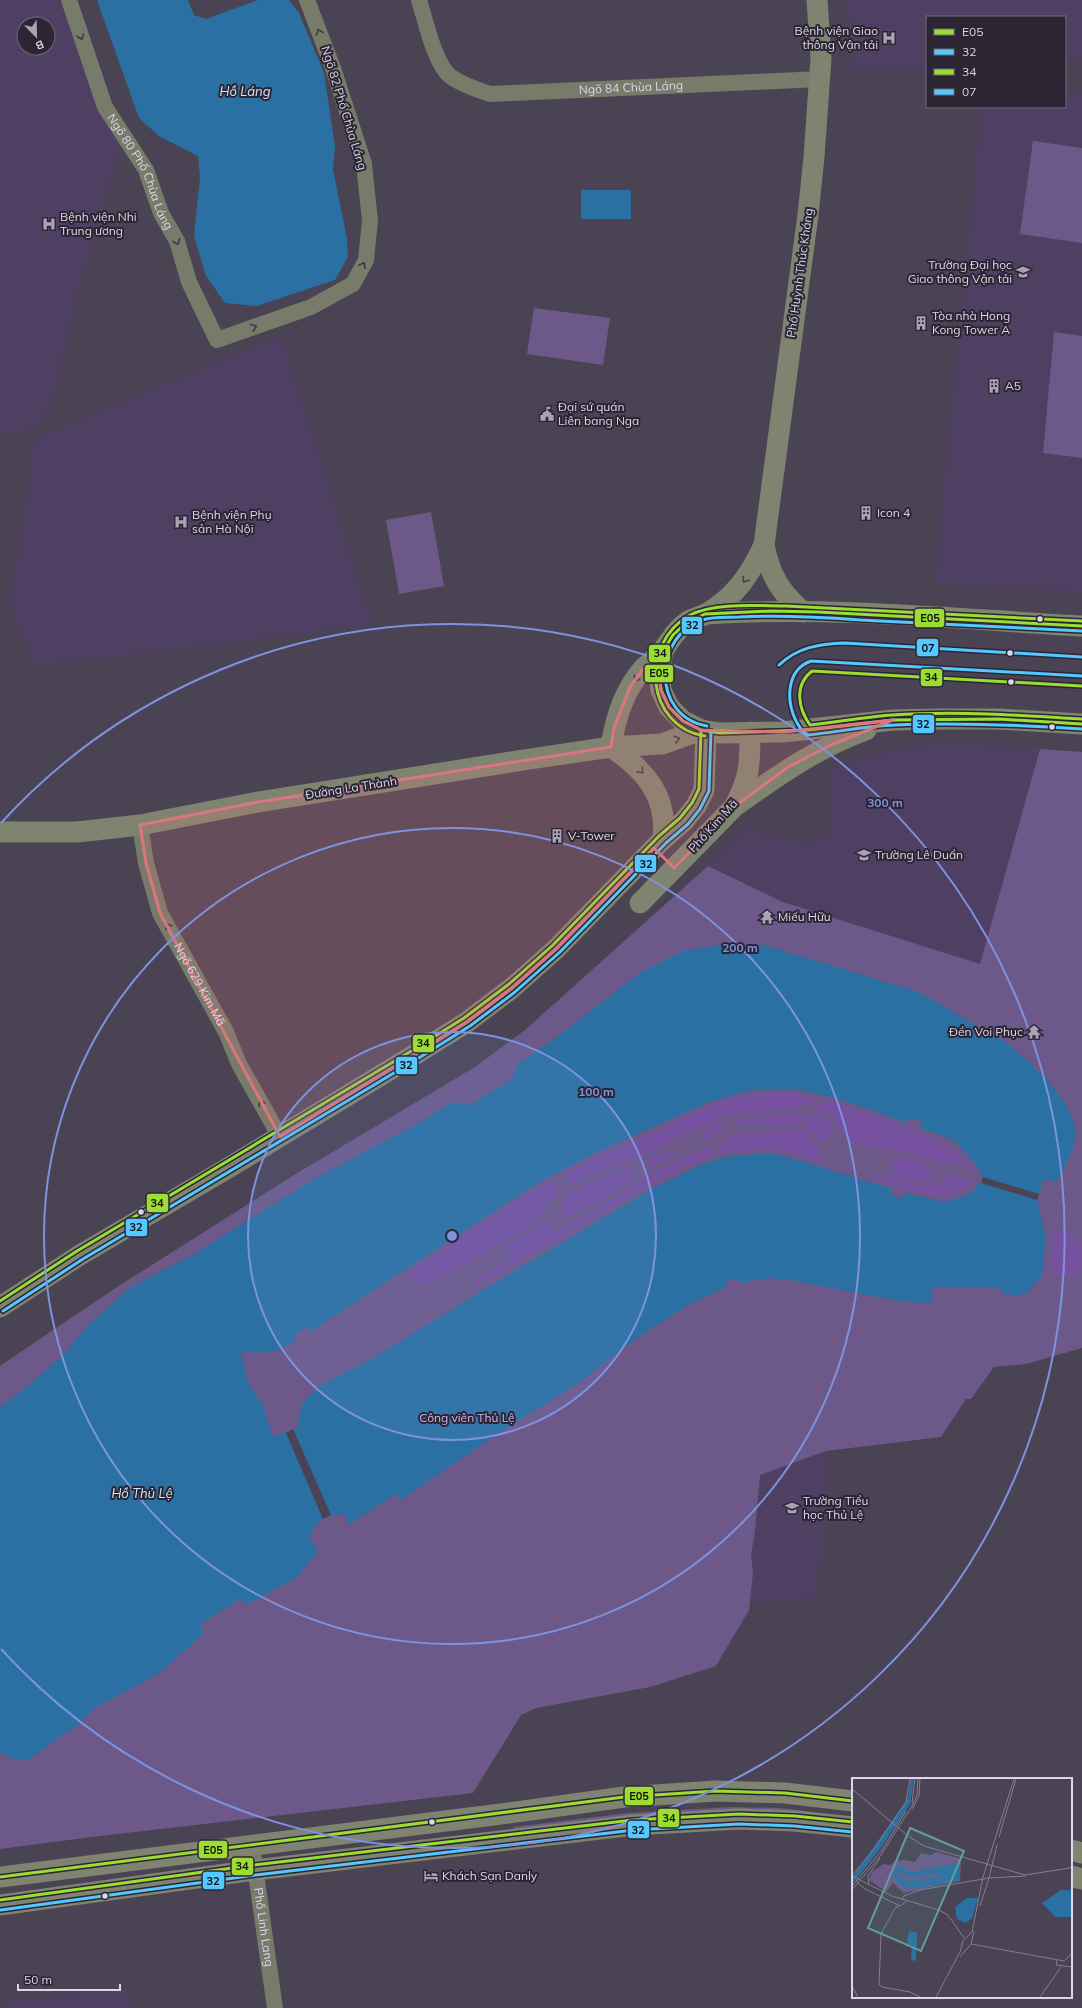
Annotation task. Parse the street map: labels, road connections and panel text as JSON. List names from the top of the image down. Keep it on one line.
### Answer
{"streets":{"main road":["Phố Huỳnh Thúc Kháng","Đường La Thành","Phố Kim Mã"],"street":["Ngõ 84 Chùa Láng","Ngõ 82 Phố Chùa Láng","Ngõ 80 Phố Chùa Láng","Ngõ 629 Kim Mã","Phố Linh Lang"]},"crossings":[["Ngõ 84 Chùa Láng","Phố Huỳnh Thúc Kháng"],["Ngõ 82 Phố Chùa Láng","Ngõ 80 Phố Chùa Láng"],["Đường La Thành","Ngõ 629 Kim Mã"]],"one_way":["Ngõ 80 Phố Chùa Láng","Ngõ 629 Kim Mã"],"water":["Hồ Láng","Hồ Thủ Lệ"],"parks":["Công viên Thủ Lệ"],"places":{"hospital":["Bệnh viện Giao thông Vận tải","Bệnh viện Nhi Trung ương","Bệnh viện Phụ sản Hà Nội"],"school or university":["Trường Đại học Giao thông Vận tải","Trường Lê Duẩn","Trường Tiểu học Thủ Lệ"],"building":["Tòa nhà Hong Kong Tower A","A5","Icon 4","V-Tower"],"public building":["Đại sứ quán Liên bang Nga"],"temple":["Miếu Hữu","Đền Voi Phục"],"hotel":["Khách Sạn Danly"]},"lines":["transit line 34","transit line E05","transit line 32","transit line 07"],"legend":["E05","32","34","07"],"scale_bar":"50 m","north":"bottom right","rings":["300 m","200 m","100 m"]}
